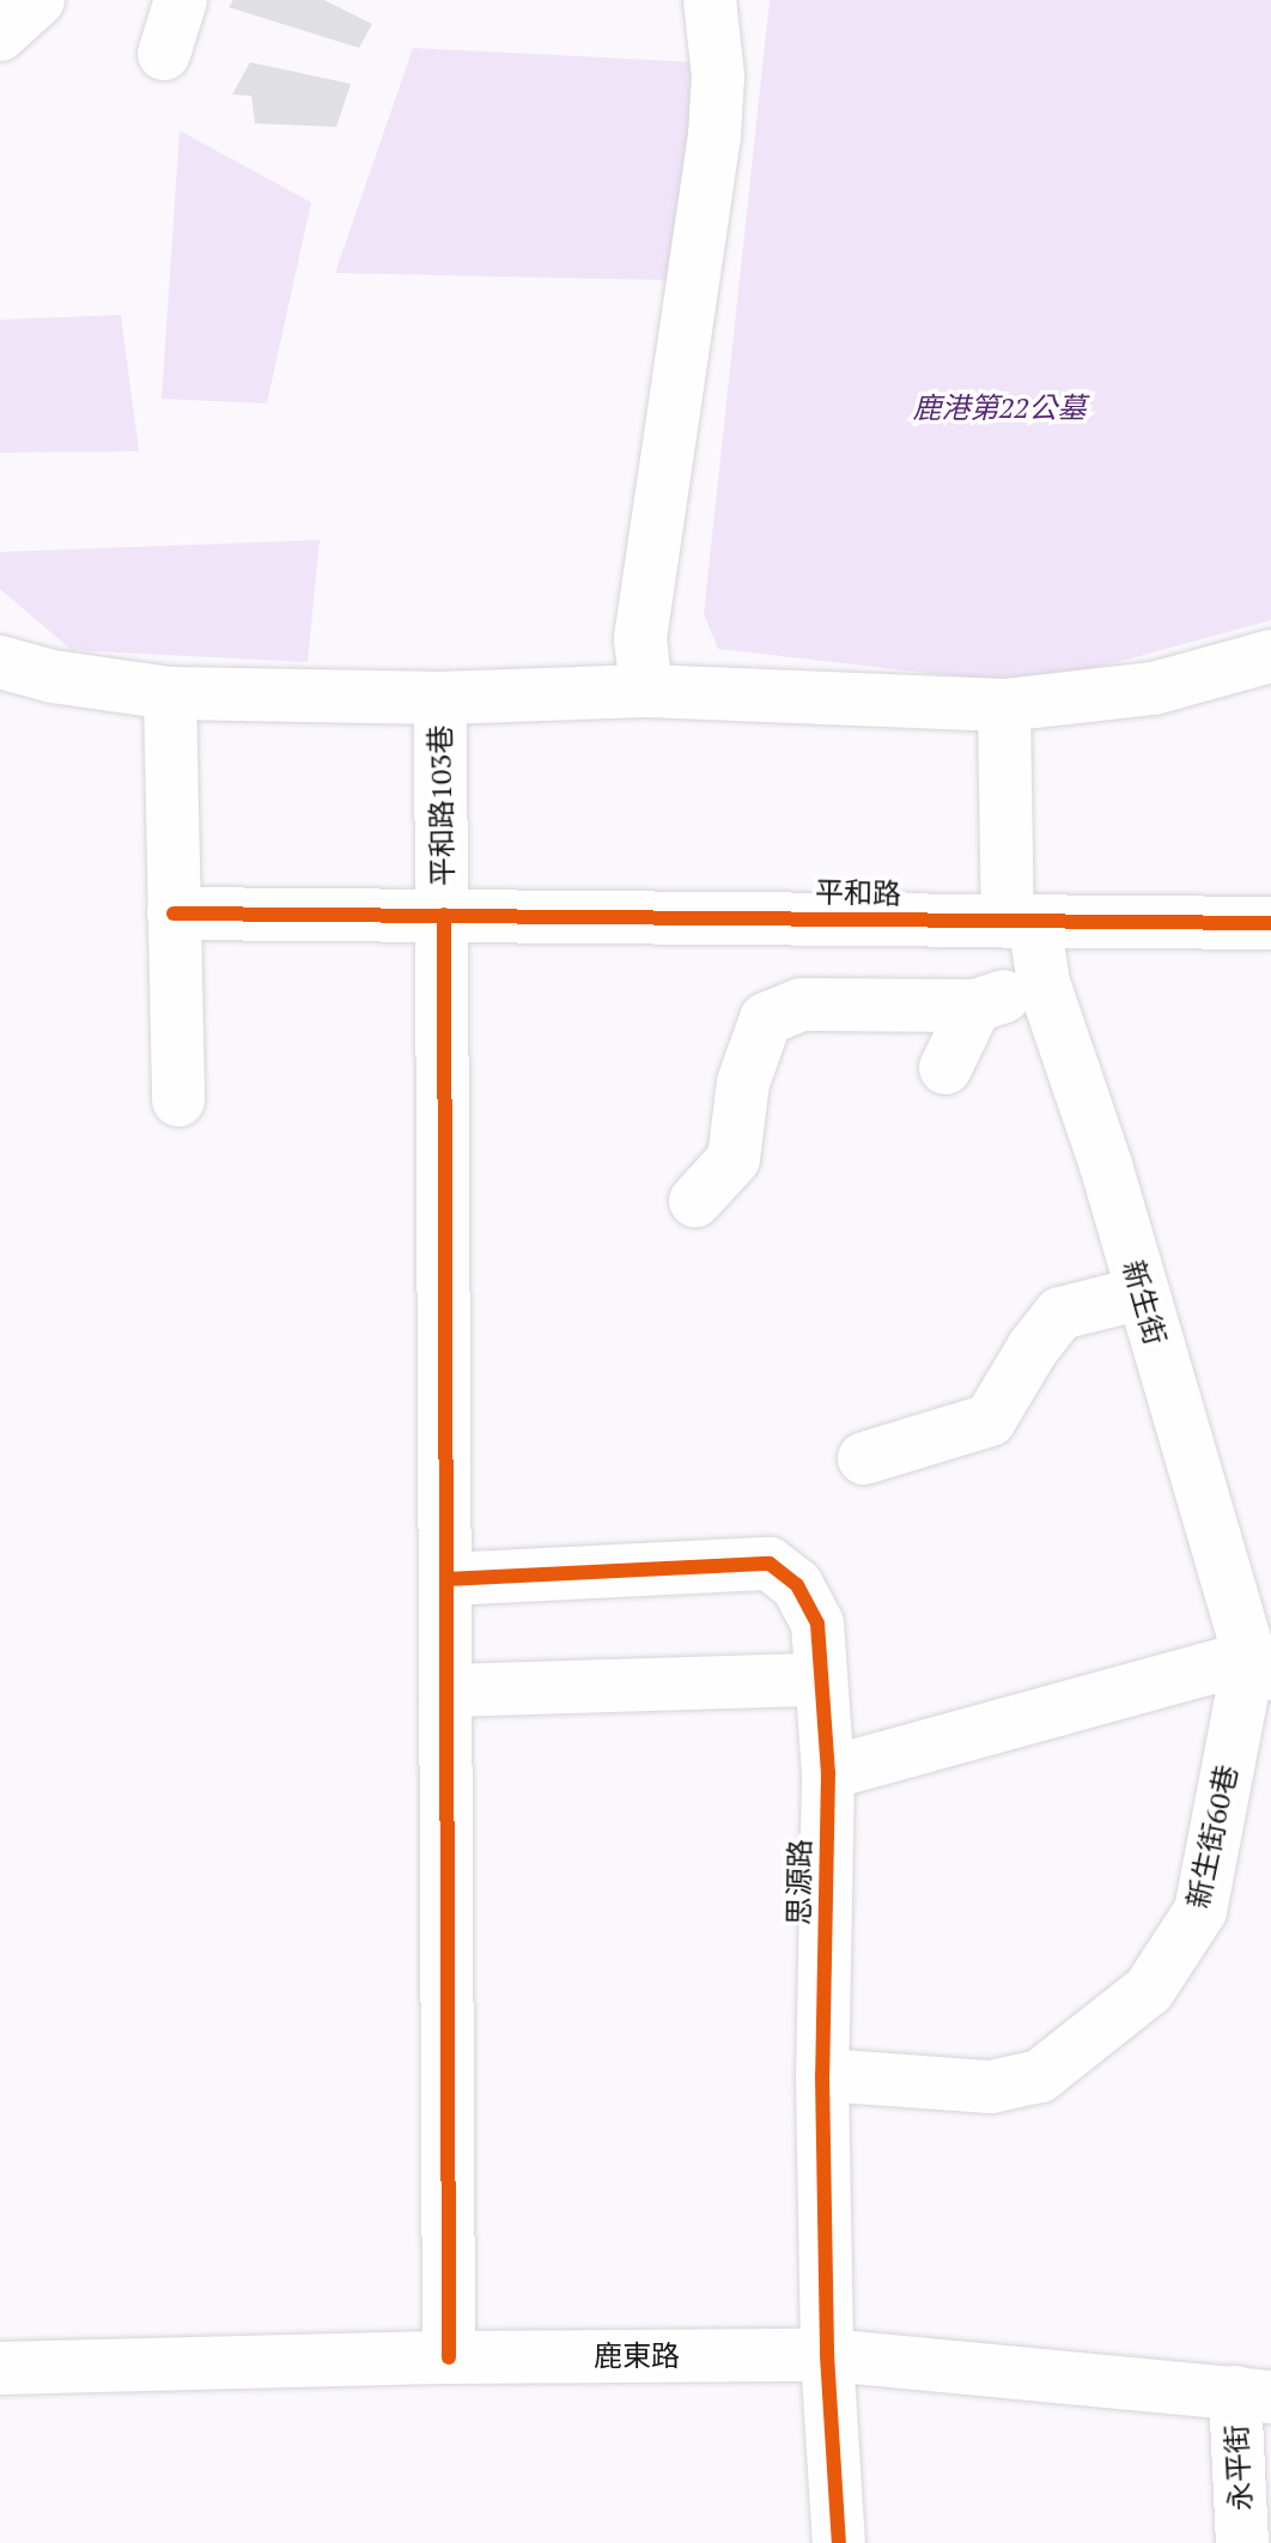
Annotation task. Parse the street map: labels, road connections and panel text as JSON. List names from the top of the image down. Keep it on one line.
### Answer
{"streets":{"street":["平和路103巷","平和路","新生街","新生街60巷","思源路","鹿東路","永平街"]},"crossings":[["平和路103巷","平和路"],["平和路103巷","思源路"],["平和路103巷","鹿東路"],["平和路","新生街"],["新生街","新生街60巷"],["新生街60巷","思源路"],["思源路","鹿東路"],["鹿東路","永平街"]],"parks":["鹿港第22公墓"]}
